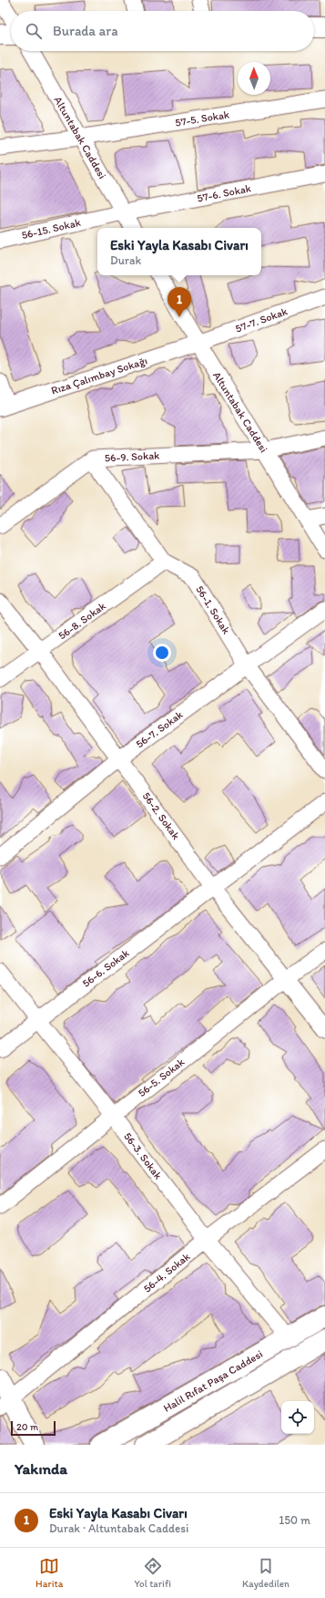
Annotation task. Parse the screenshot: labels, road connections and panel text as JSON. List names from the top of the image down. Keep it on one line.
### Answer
{"streets":{"main road":["Halil Rıfat Paşa Caddesi"],"street":["57-5. Sokak","Altuntabak Caddesi","57-6. Sokak","56-15. Sokak","57-7. Sokak","Rıza Çalımbay Sokağı","56-9. Sokak","56-1. Sokak","56-8. Sokak","56-7. Sokak","56-2. Sokak","56-6. Sokak","56-5. Sokak","56-3. Sokak","56-4. Sokak"]},"crossings":[["57-5. Sokak","Altuntabak Caddesi"],["Altuntabak Caddesi","57-6. Sokak"],["Altuntabak Caddesi","56-15. Sokak"],["Altuntabak Caddesi","57-7. Sokak"],["Altuntabak Caddesi","Rıza Çalımbay Sokağı"],["Altuntabak Caddesi","56-9. Sokak"],["57-6. Sokak","56-15. Sokak"],["57-7. Sokak","Rıza Çalımbay Sokağı"],["56-9. Sokak","56-1. Sokak"],["56-1. Sokak","56-8. Sokak"],["56-1. Sokak","56-7. Sokak"],["56-8. Sokak","56-2. Sokak"],["56-7. Sokak","56-2. Sokak"],["56-2. Sokak","56-6. Sokak"],["56-2. Sokak","56-5. Sokak"],["56-6. Sokak","56-3. Sokak"],["56-5. Sokak","56-3. Sokak"],["56-3. Sokak","56-4. Sokak"],["56-3. Sokak","Halil Rıfat Paşa Caddesi"]],"scale_bar":"20 m","north":"top","page":{"search":"Burada ara","popup":["Eski Yayla Kasabı Civarı","Durak"],"pins":"1","scale":"20 m","heading":"Yakında","list":[{"mark":"1","name":"Eski Yayla Kasabı Civarı","note":"Durak · Altuntabak Caddesi","value":"150 m"}],"nav":["Harita","Yol tarifi","Kaydedilen"]}}
